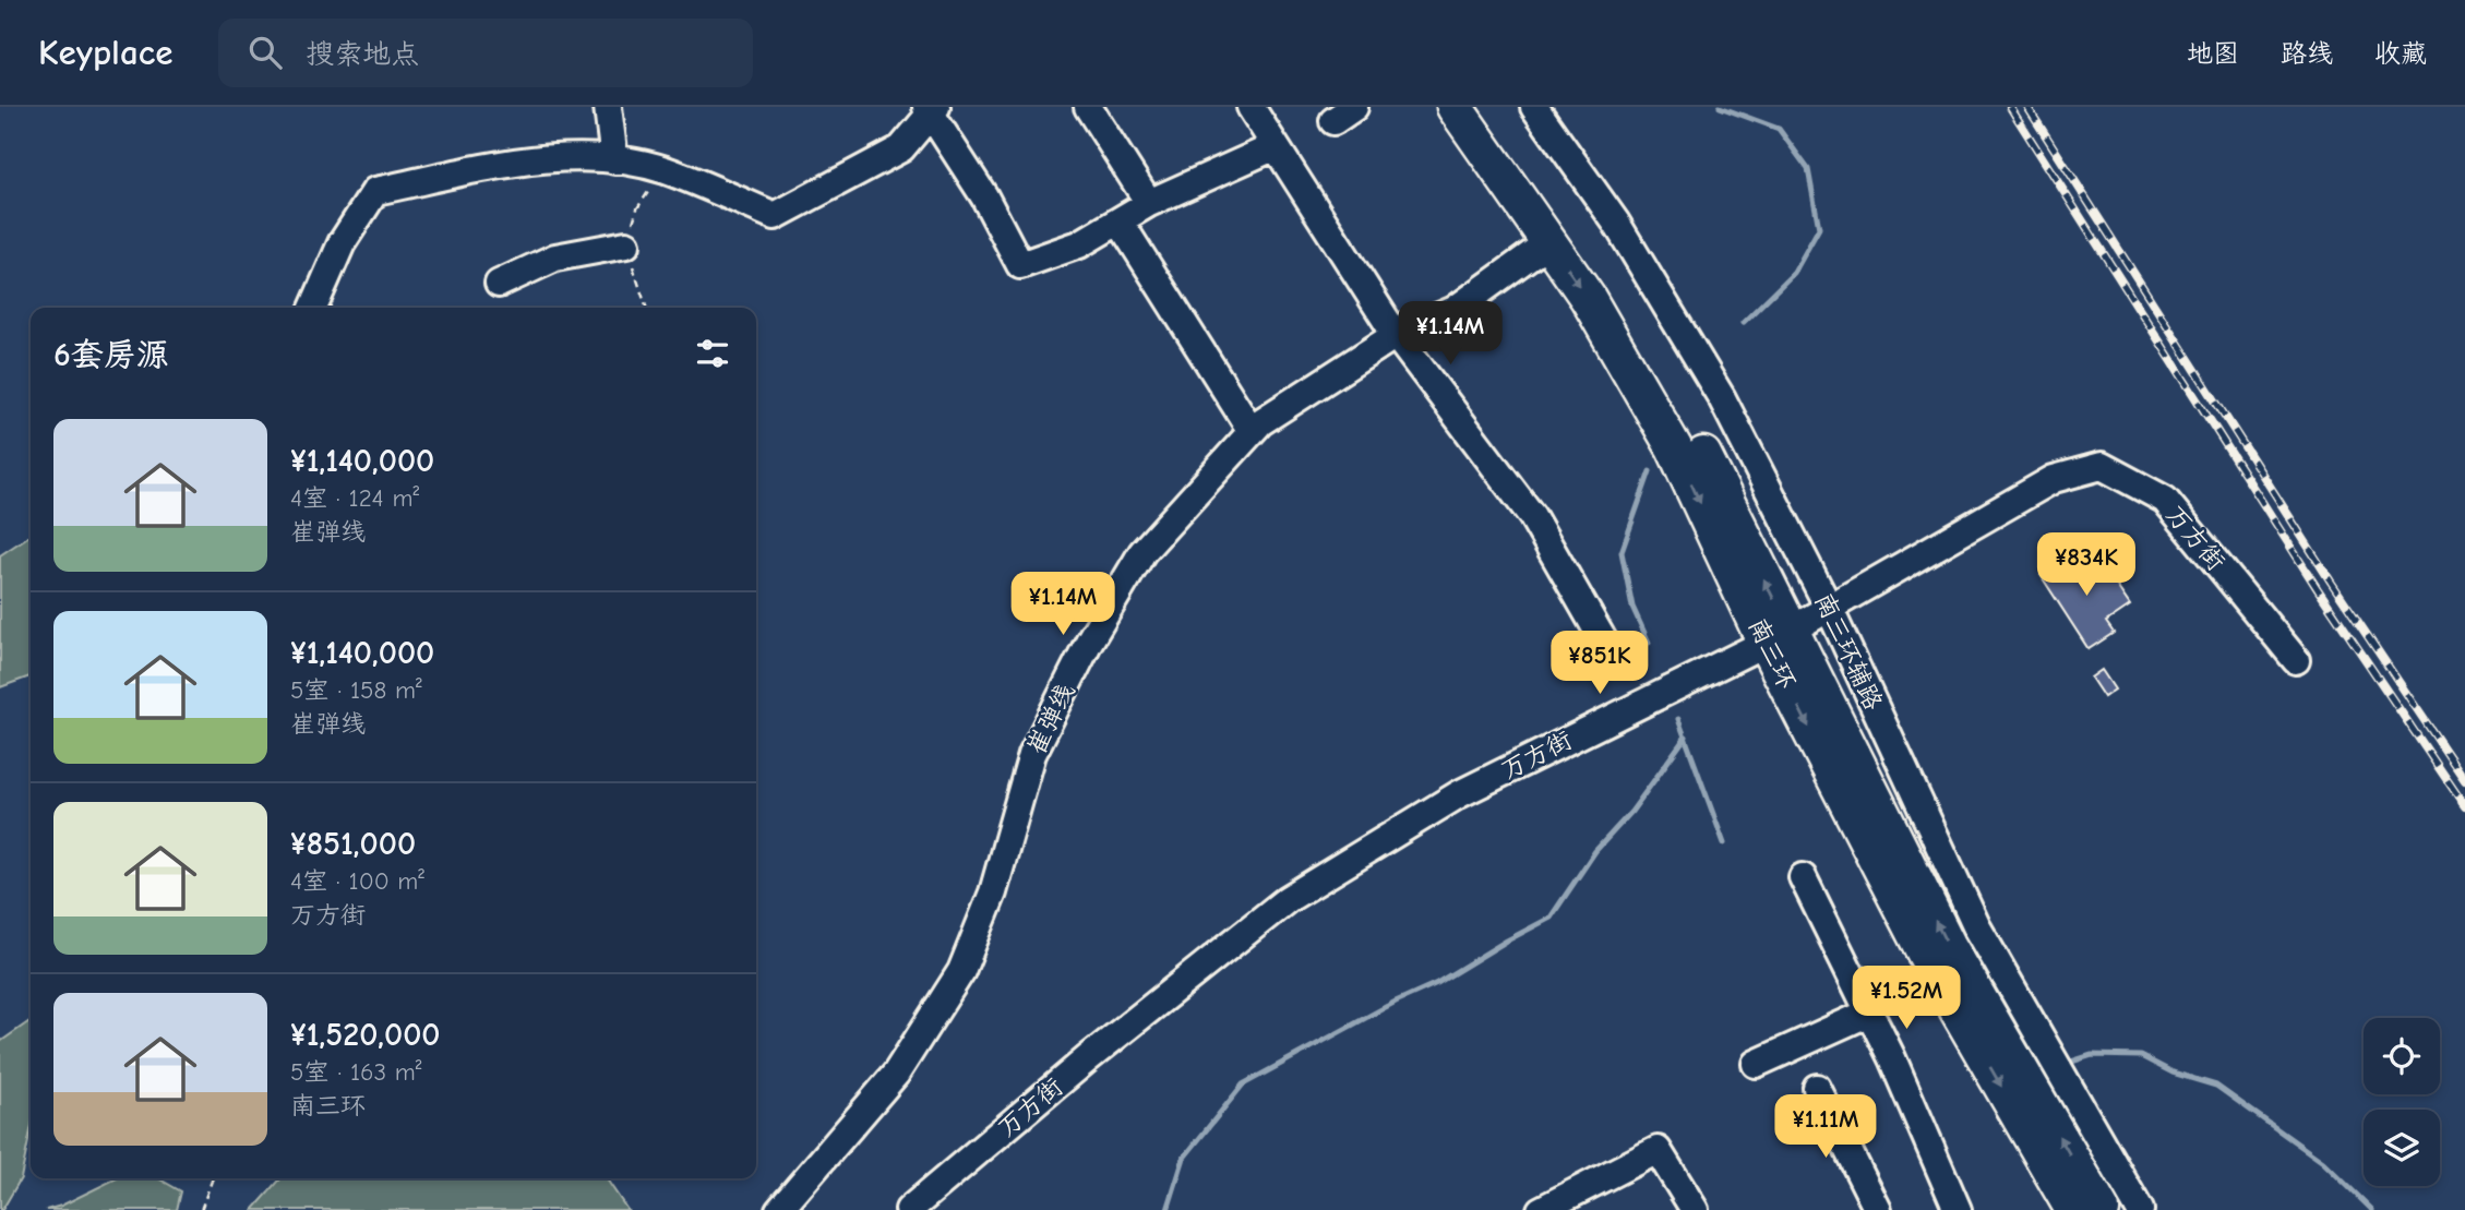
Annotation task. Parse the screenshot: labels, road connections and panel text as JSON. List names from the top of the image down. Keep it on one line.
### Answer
{"streets":{"main road":["南三环"],"street":["万方街","南三环辅路","崔弹线"]},"crossings":[["万方街","南三环辅路"],["万方街","南三环"],["南三环","崔弹线"]],"page":{"header":"Keyplace","search":"搜索地点","nav":["地图","路线","收藏"],"price":["¥1.14M","¥834K","¥1.14M","¥851K","¥1.52M","¥1.11M"],"heading":"6套房源","list":[{"name":"¥1,140,000","note":"4室 · 124 m² · 崔弹线"},{"name":"¥1,140,000","note":"5室 · 158 m² · 崔弹线"},{"name":"¥851,000","note":"4室 · 100 m² · 万方街"},{"name":"¥1,520,000","note":"5室 · 163 m² · 南三环"}]}}
